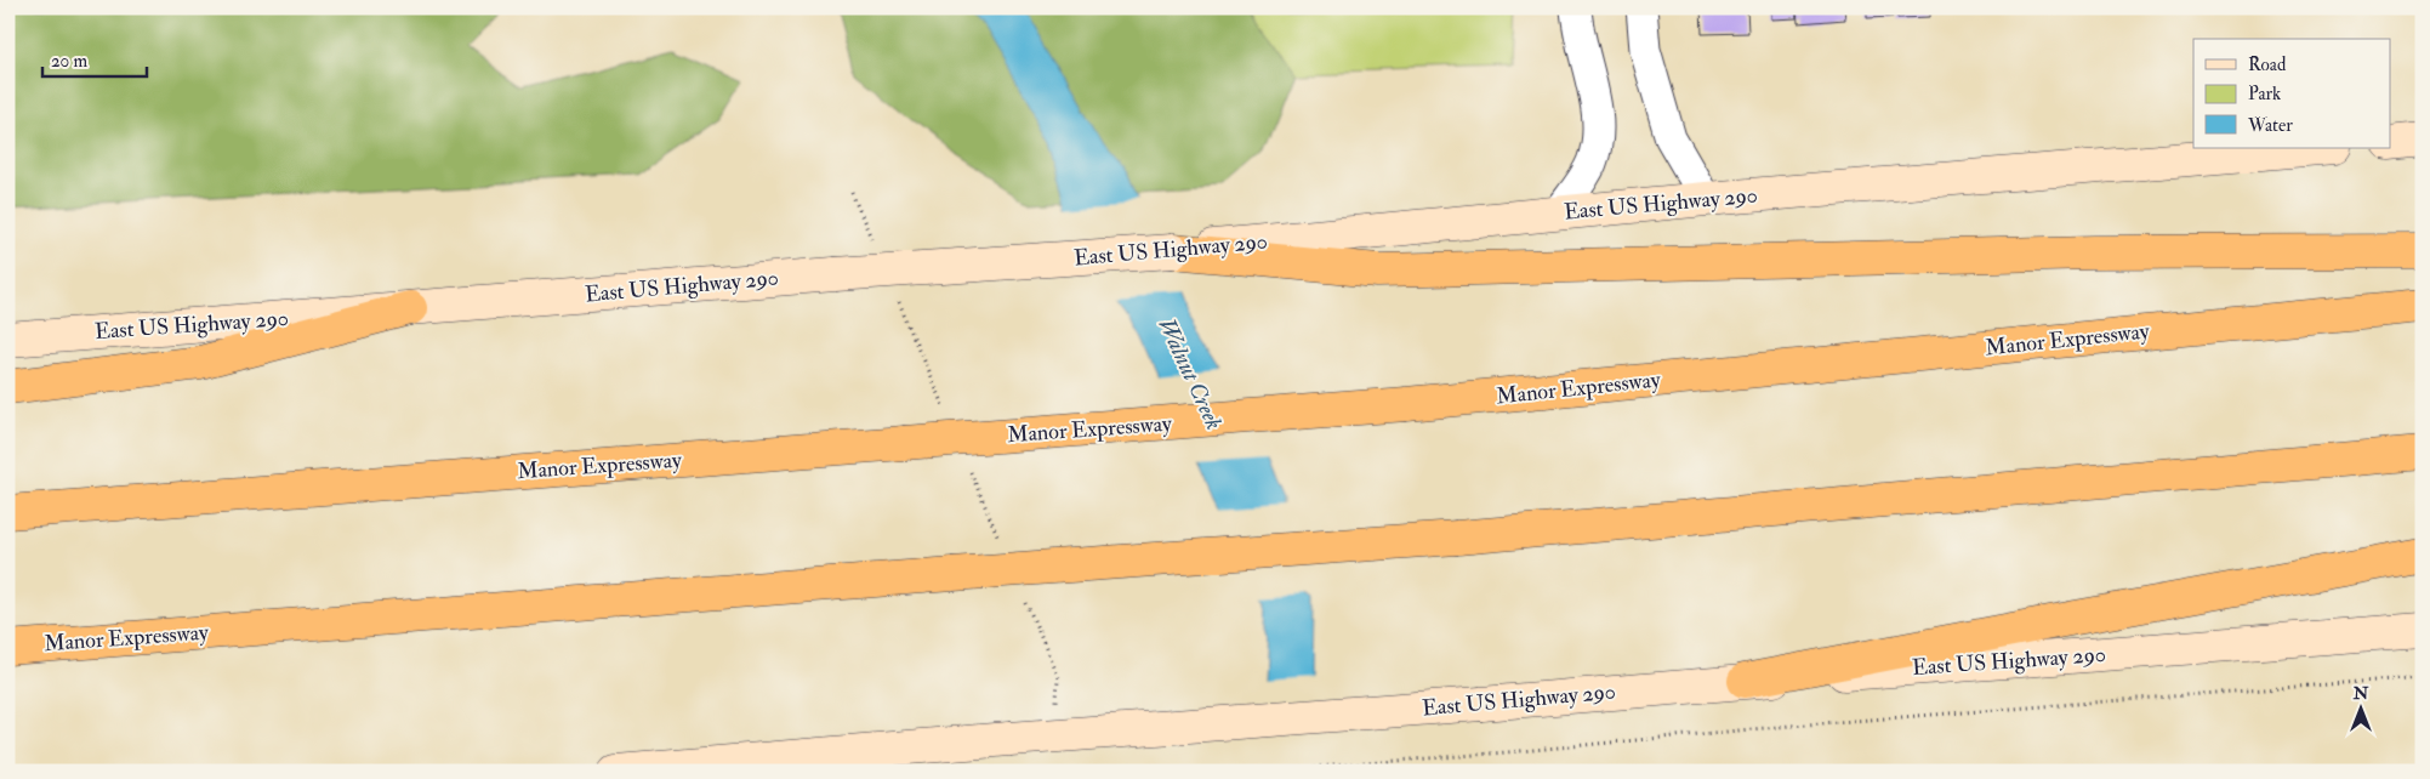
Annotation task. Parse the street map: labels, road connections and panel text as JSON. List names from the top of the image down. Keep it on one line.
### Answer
{"streets":{"highway":["Manor Expressway"],"main road":["East US Highway 290"]},"water":["Walnut Creek"],"legend":["Road","Park","Water"],"scale_bar":"20 m","north":"top"}
